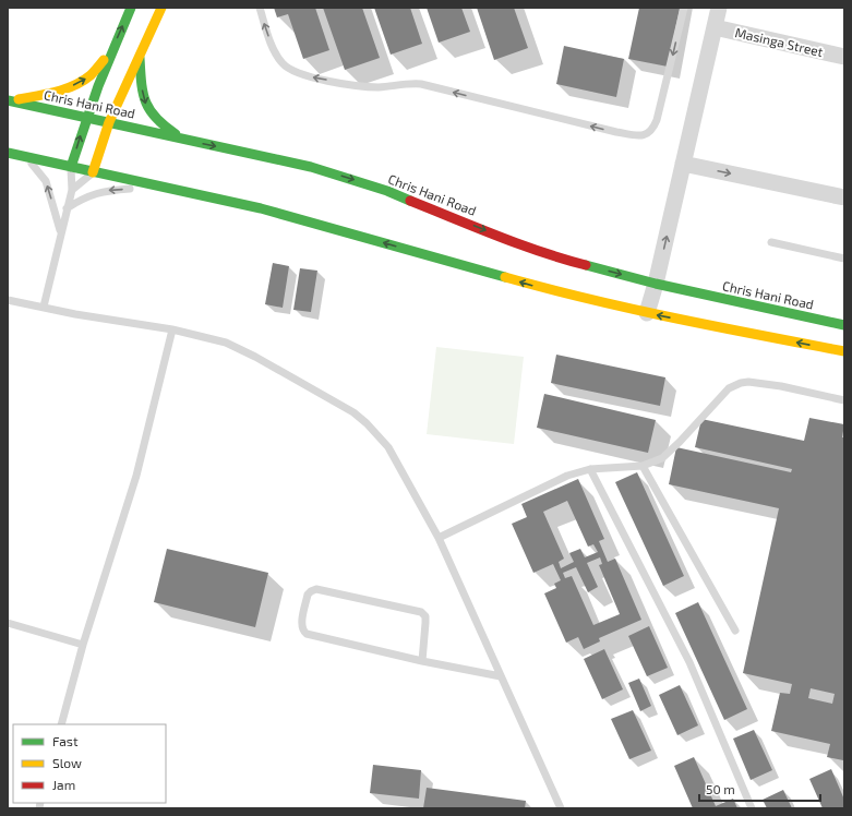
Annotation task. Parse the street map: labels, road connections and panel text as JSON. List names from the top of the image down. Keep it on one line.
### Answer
{"streets":{"main road":["Chris Hani Road"],"street":["Masinga Street"]},"legend":["Fast","Slow","Jam"],"scale_bar":"50 m"}
